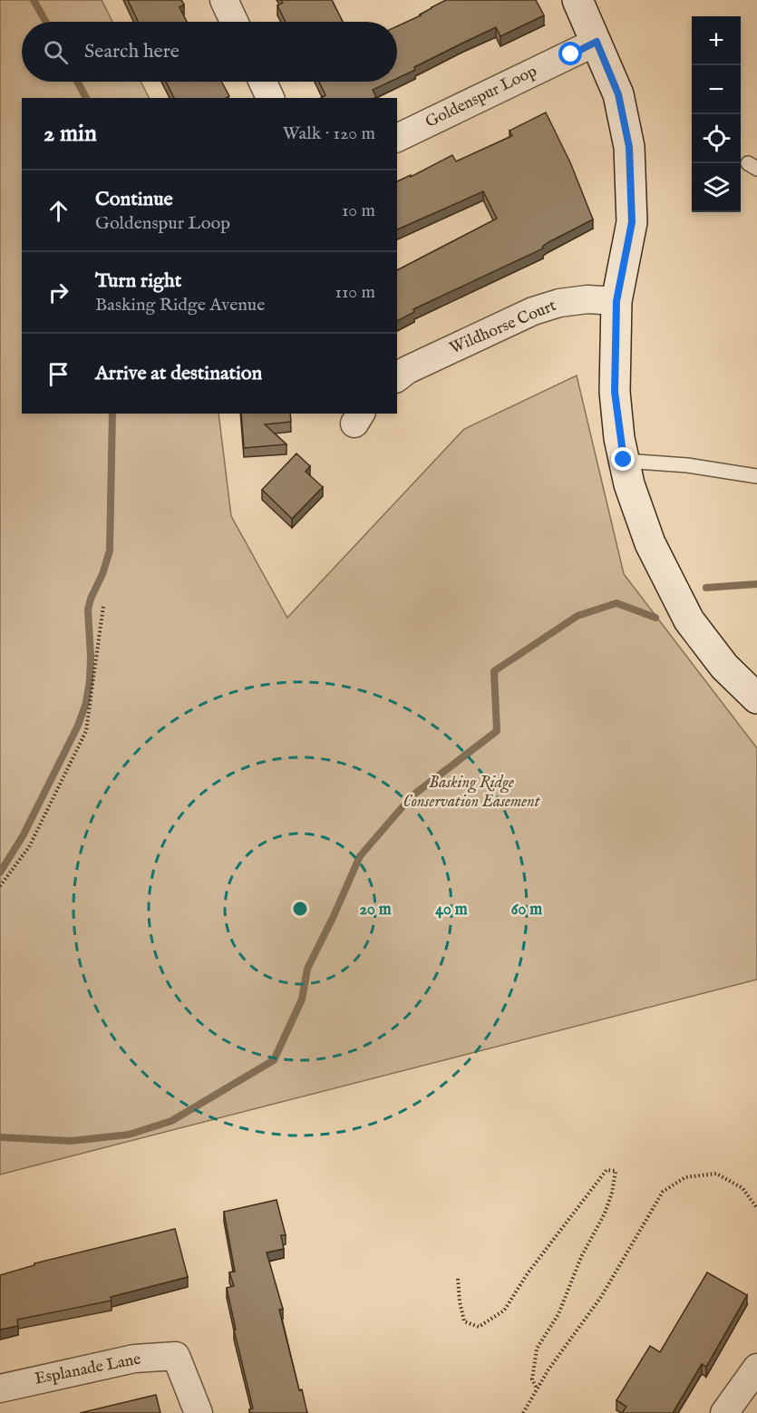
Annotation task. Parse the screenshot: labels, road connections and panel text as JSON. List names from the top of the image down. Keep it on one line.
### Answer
{"streets":{"street":["Goldenspur Loop","Wildhorse Court","Esplanade Lane"]},"parks":["Basking Ridge Conservation Easement"],"page":{"map_buttons":["+","−"],"search":"Search here","heading":["2 min","Walk · 120 m"],"list":[["Continue","Goldenspur Loop","10 m"],["Turn right","Basking Ridge Avenue","110 m"],"Arrive at destination"]},"rings":["20 m","40 m","60 m"]}
